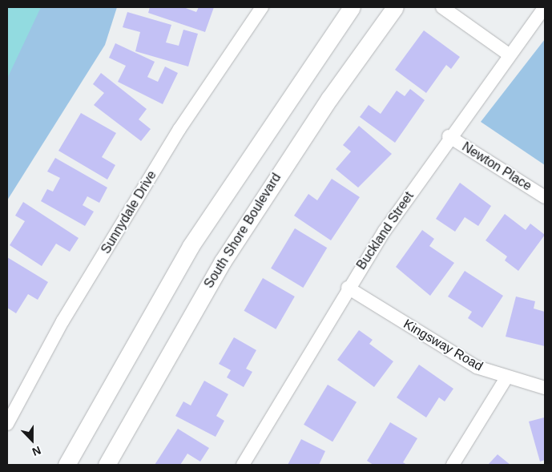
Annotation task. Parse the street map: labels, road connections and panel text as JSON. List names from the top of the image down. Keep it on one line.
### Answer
{"streets":{"street":["Newton Place","Sunnydale Drive","South Shore Boulevard","Buckland Street","Kingsway Road"]},"crossings":[["Newton Place","Buckland Street"],["Buckland Street","Kingsway Road"]],"north":"bottom"}
